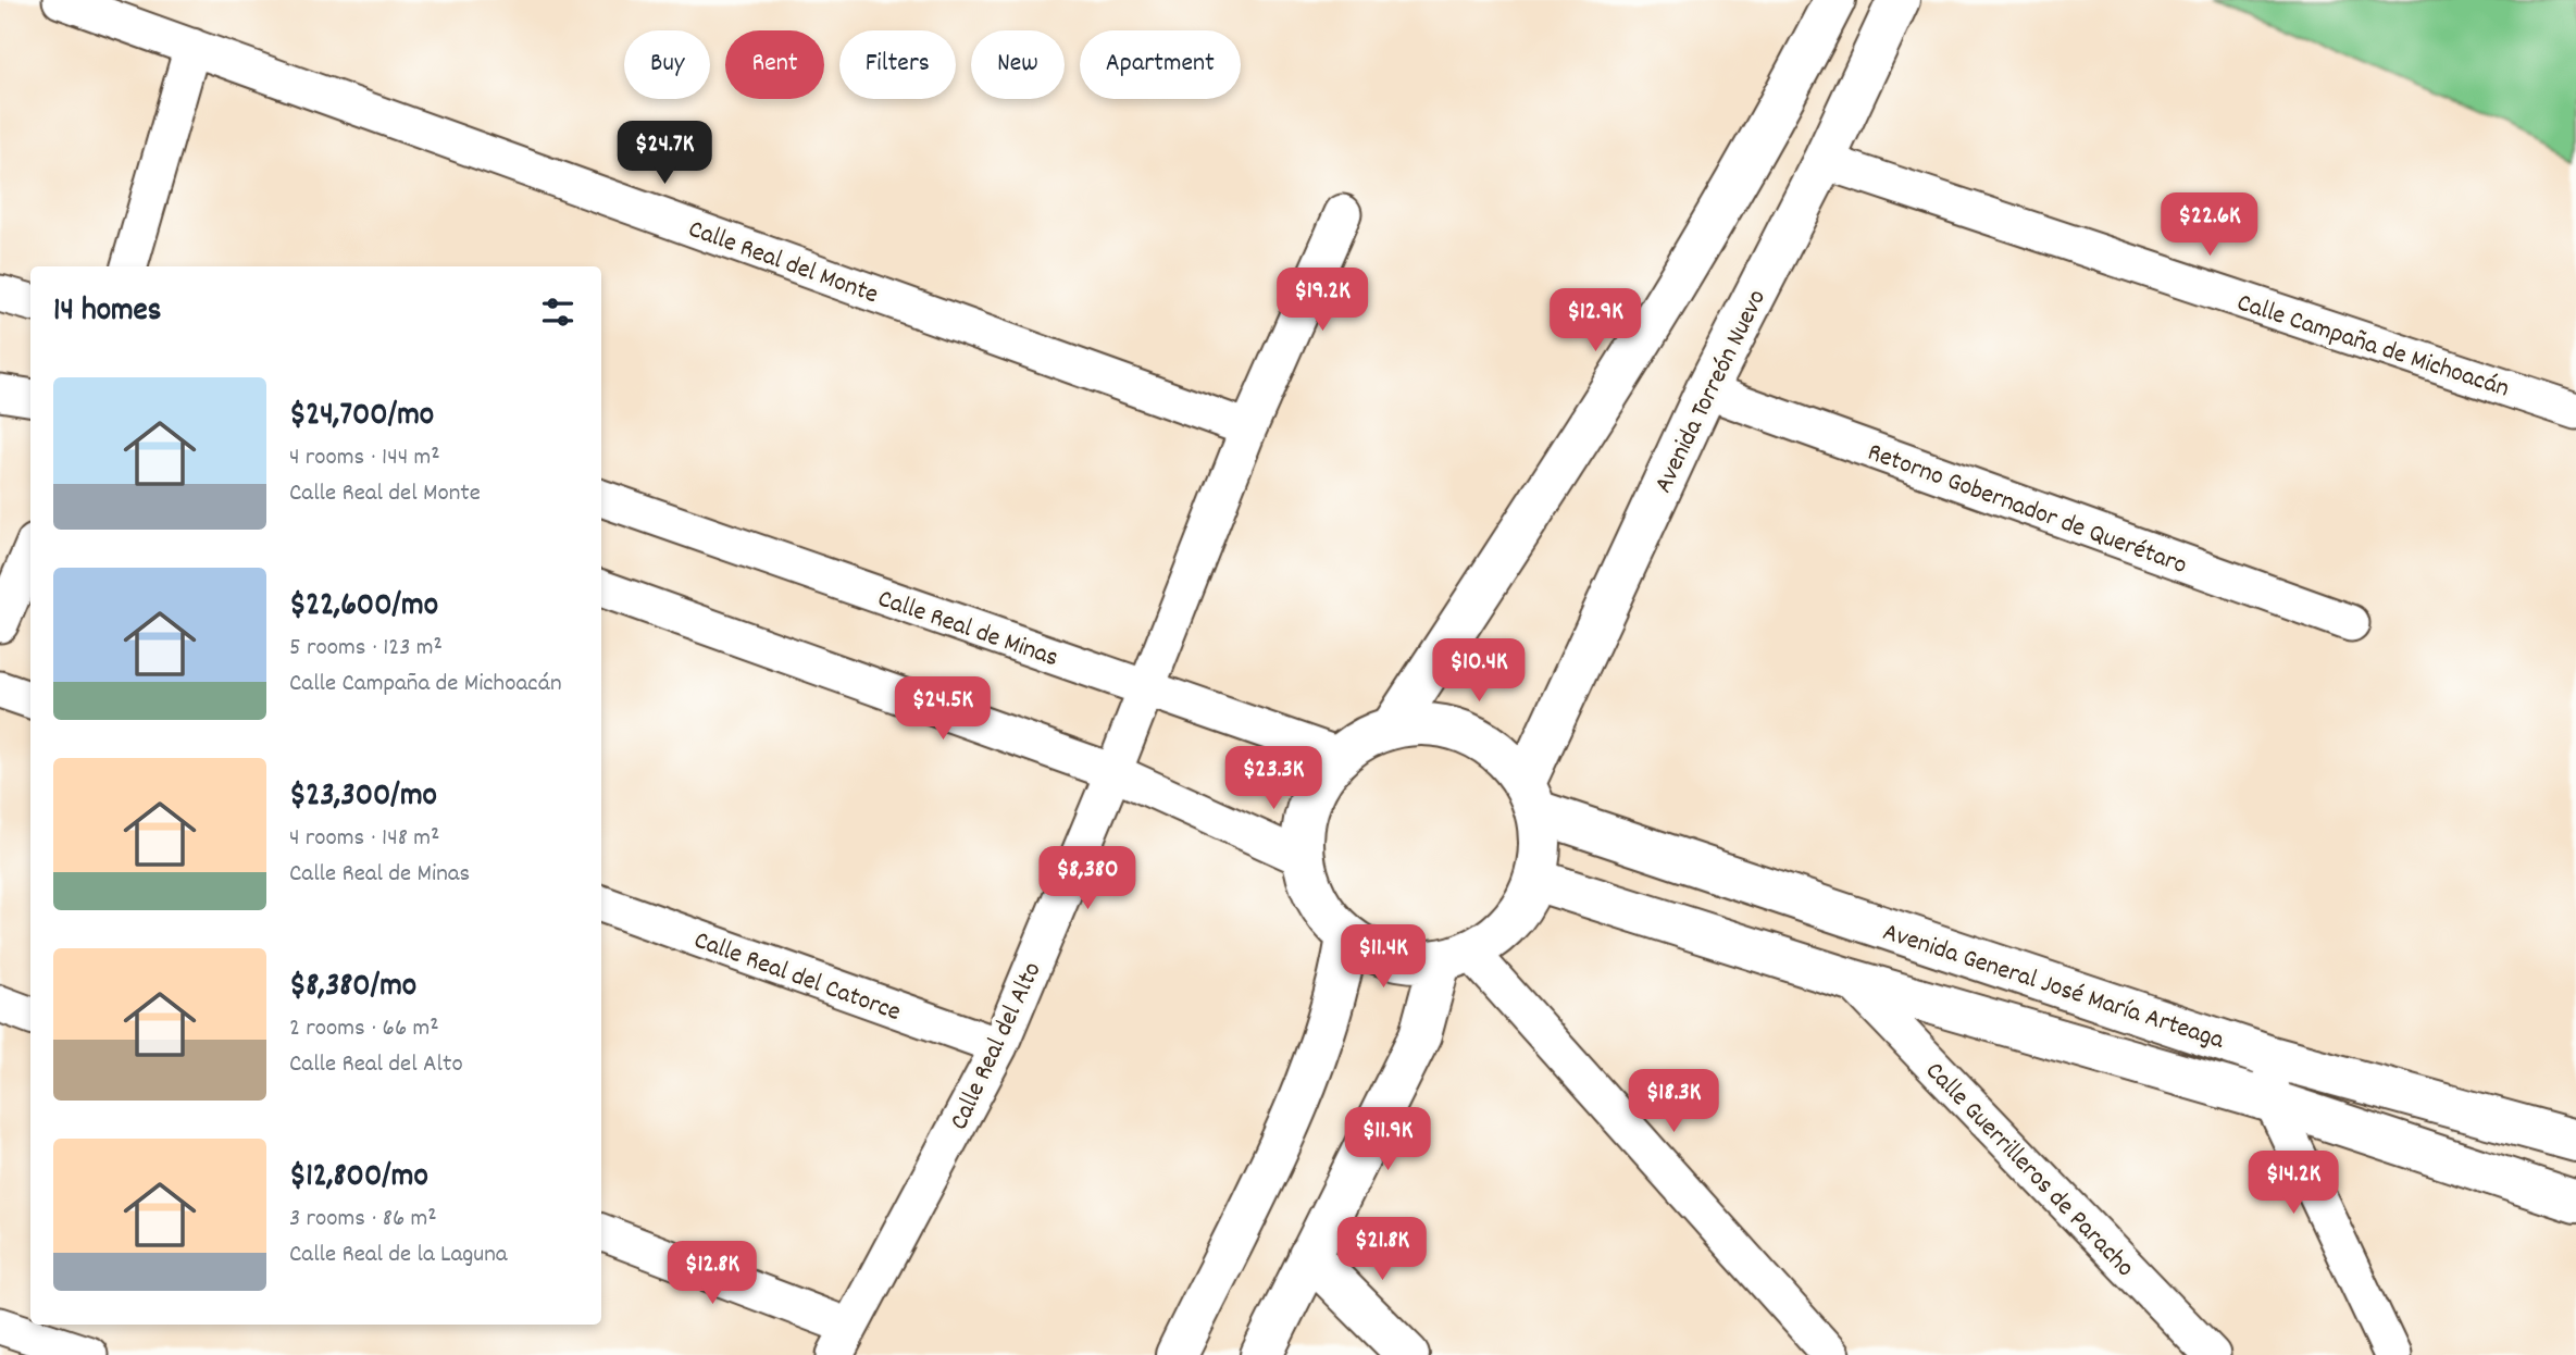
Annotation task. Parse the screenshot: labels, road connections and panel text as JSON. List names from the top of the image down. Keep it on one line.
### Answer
{"streets":{"main road":["Avenida Torreón Nuevo","Avenida General José María Arteaga"],"street":["Calle Real del Monte","Calle Campaña de Michoacán","Retorno Gobernador de Querétaro","Calle Real de Minas","Calle Real del Catorce","Calle Real del Alto","Calle Guerrilleros de Paracho"]},"crossings":[["Calle Real del Monte","Calle Real del Alto"],["Calle Campaña de Michoacán","Avenida Torreón Nuevo"],["Avenida Torreón Nuevo","Retorno Gobernador de Querétaro"],["Avenida Torreón Nuevo","Calle Real de Minas"],["Avenida Torreón Nuevo","Avenida General José María Arteaga"],["Calle Real de Minas","Avenida General José María Arteaga"],["Calle Real de Minas","Calle Real del Alto"],["Calle Real del Catorce","Calle Real del Alto"],["Avenida General José María Arteaga","Calle Guerrilleros de Paracho"]],"page":{"chip":["Buy","Rent","Filters","New","Apartment"],"price":["$24.7K","$22.6K","$19.2K","$12.9K","$10.4K","$24.5K","$23.3K","$8,380","$11.4K","$18.3K","$11.9K","$14.2K","$21.8K","$12.8K"],"heading":"14 homes","list":[{"name":"$24,700/mo","note":"4 rooms · 144 m² · Calle Real del Monte"},{"name":"$22,600/mo","note":"5 rooms · 123 m² · Calle Campaña de Michoacán"},{"name":"$23,300/mo","note":"4 rooms · 148 m² · Calle Real de Minas"},{"name":"$8,380/mo","note":"2 rooms · 66 m² · Calle Real del Alto"},{"name":"$12,800/mo","note":"3 rooms · 86 m² · Calle Real de la Laguna"}]}}
